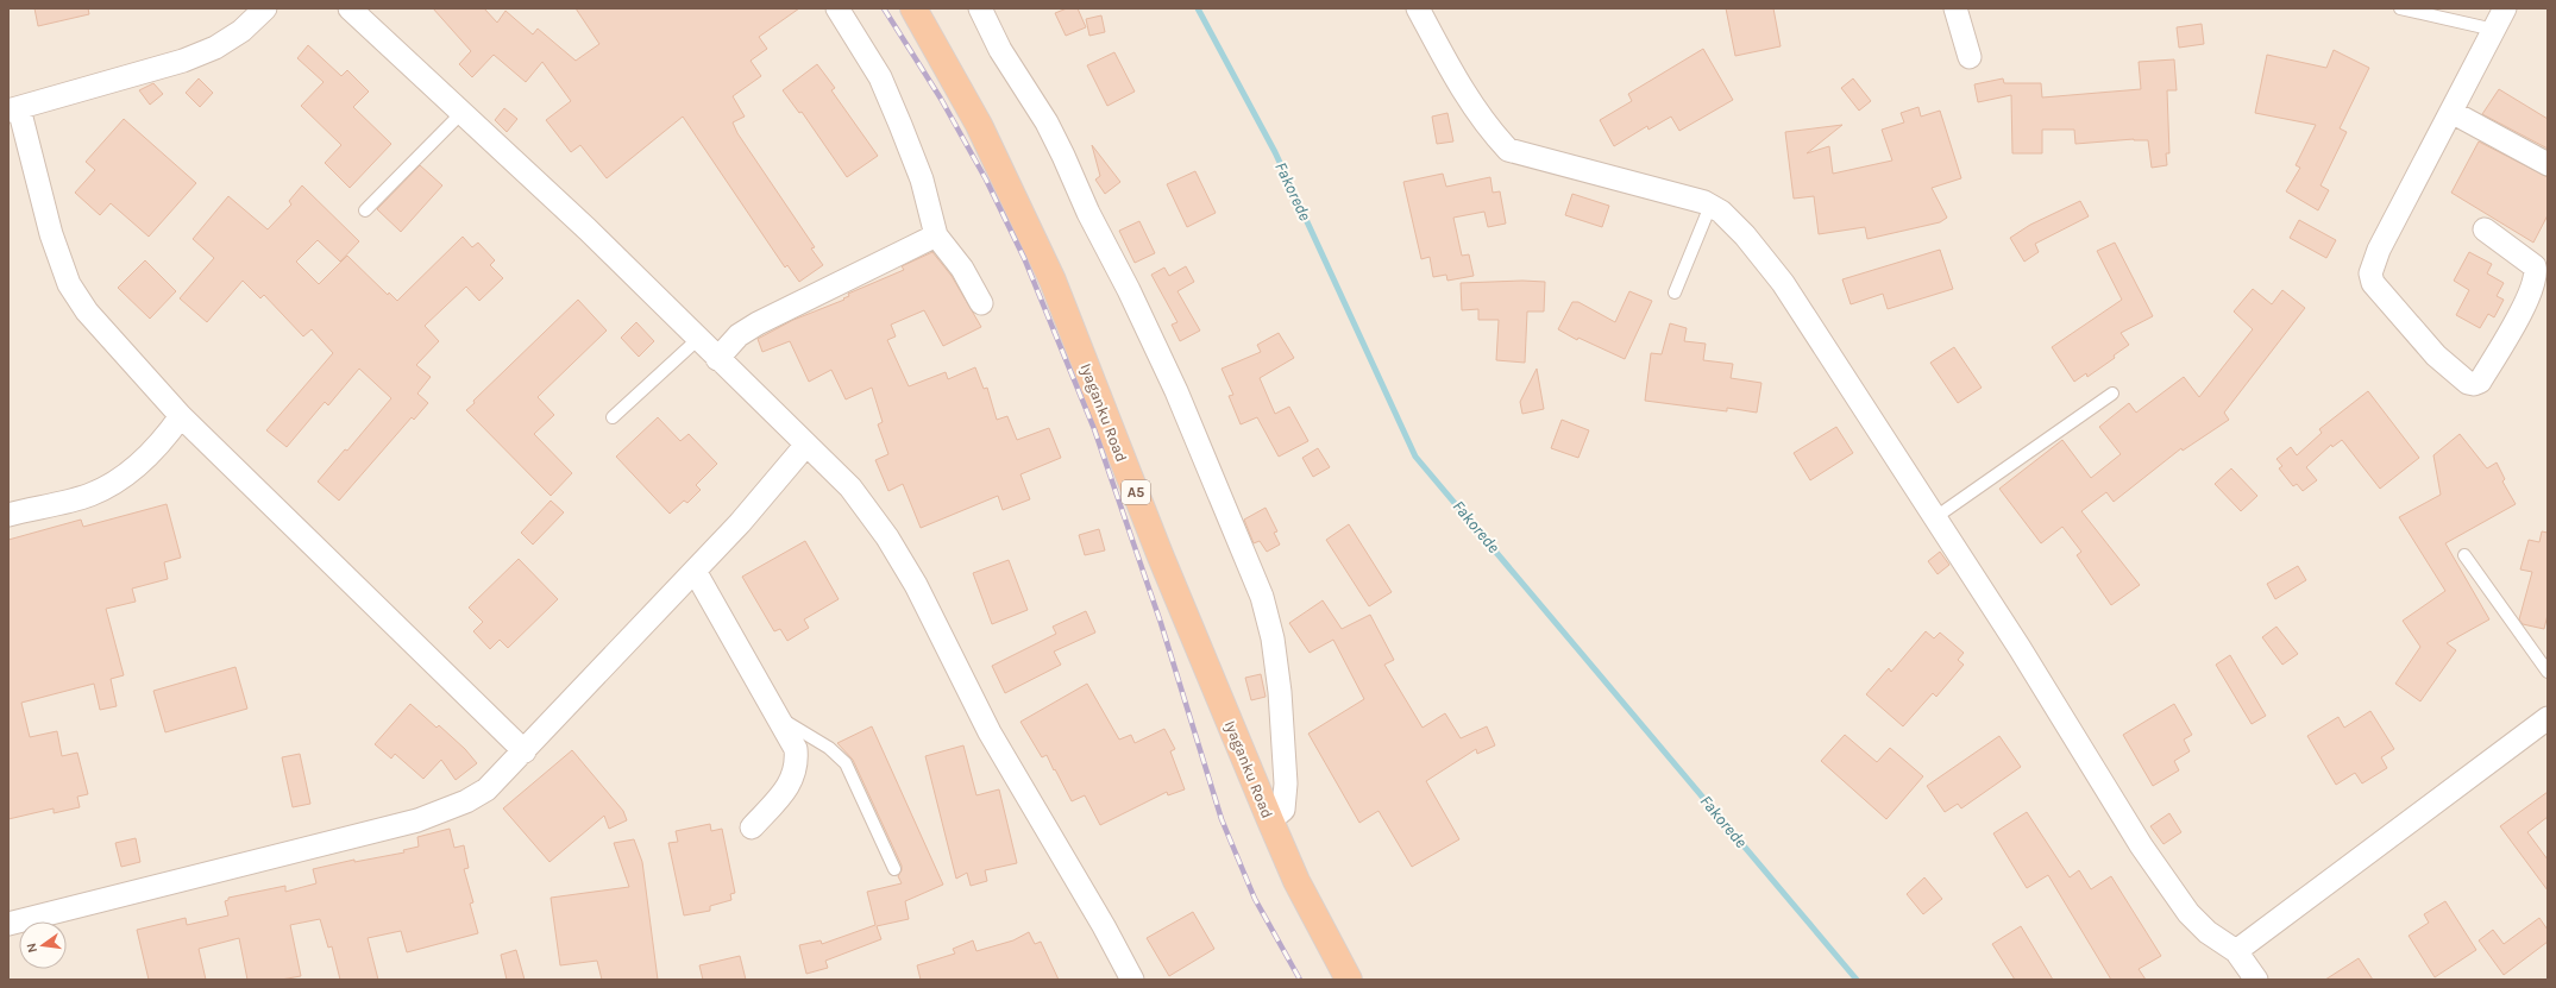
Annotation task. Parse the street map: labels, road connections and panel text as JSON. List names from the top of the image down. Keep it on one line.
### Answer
{"streets":{"highway":["Iyaganku Road","A5"]},"water":["Fakorede"],"north":"left"}
